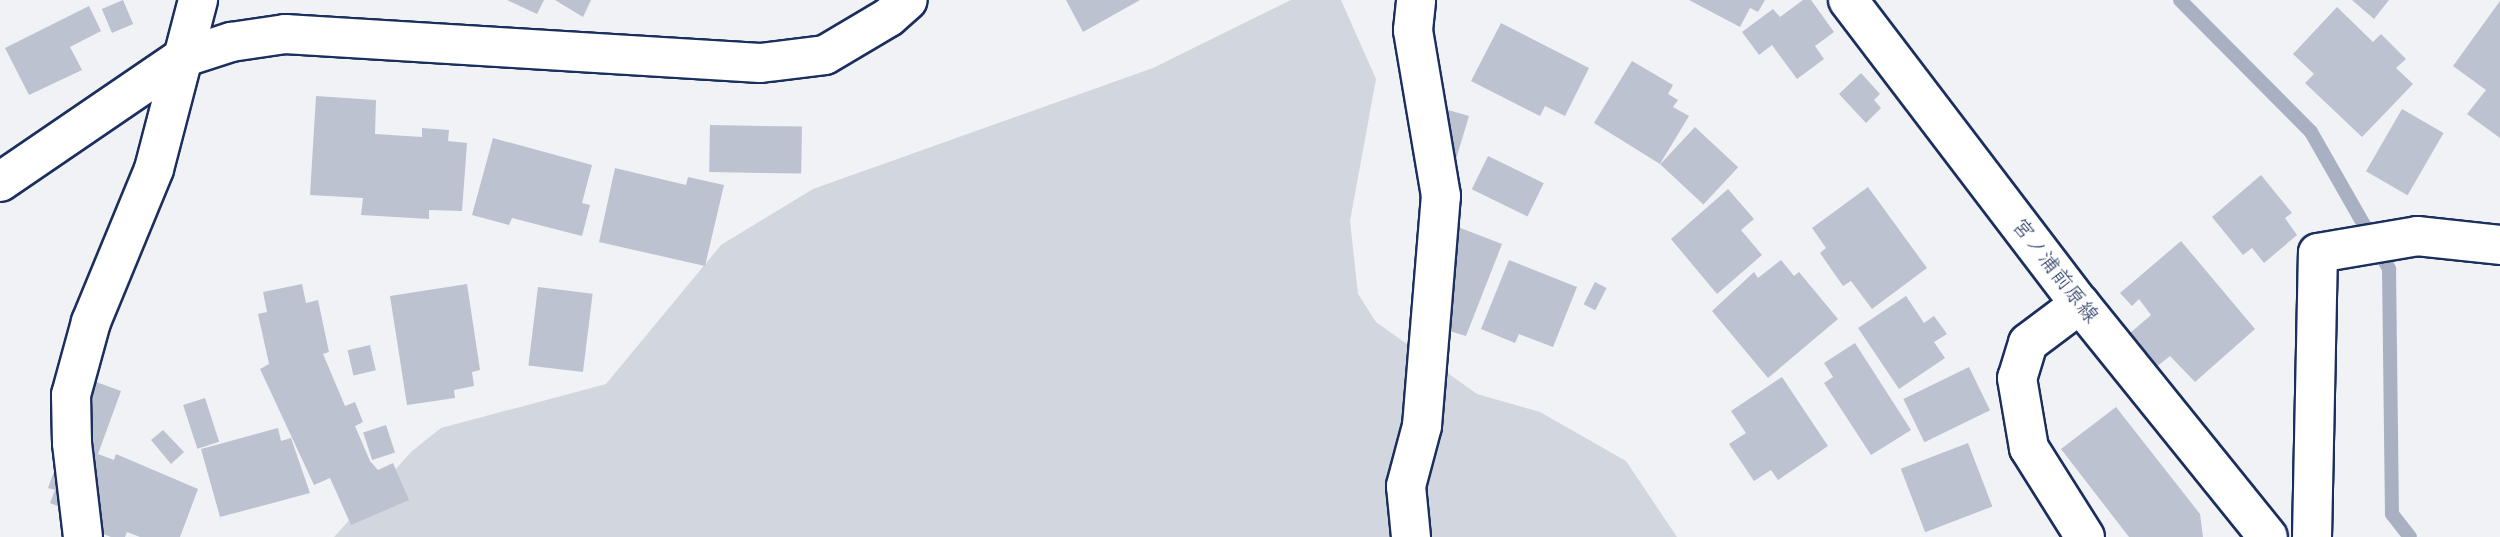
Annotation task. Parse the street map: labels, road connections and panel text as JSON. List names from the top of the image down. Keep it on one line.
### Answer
{"streets":{"street":["宮ノ浦前原線"]}}
